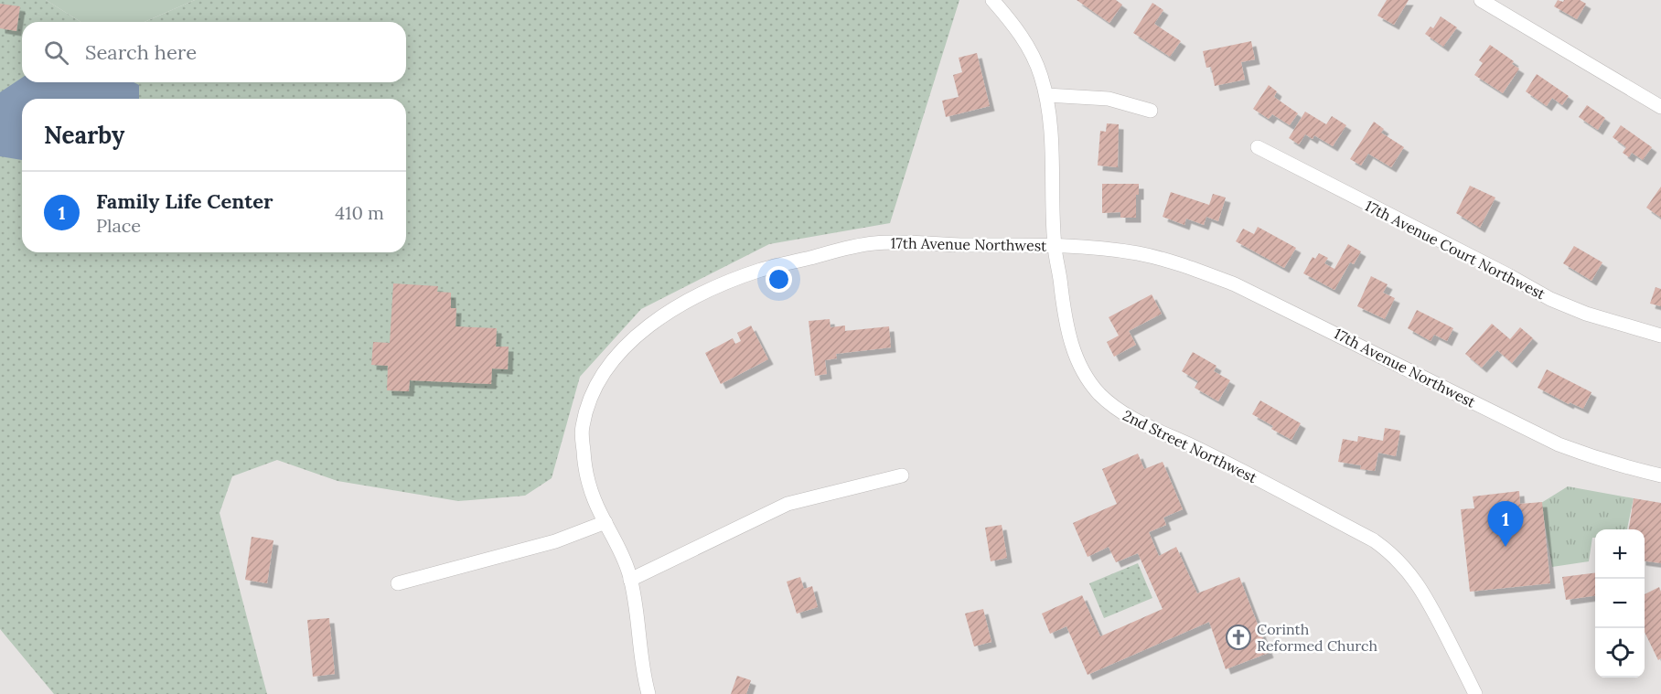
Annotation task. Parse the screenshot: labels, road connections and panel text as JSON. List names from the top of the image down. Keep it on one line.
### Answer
{"streets":{"street":["17th Avenue Northwest","17th Avenue Court Northwest","2nd Street Northwest"]},"crossings":[["17th Avenue Northwest","2nd Street Northwest"]],"places":{"church":["Corinth Reformed Church"]},"page":{"search":"Search here","heading":"Nearby","list":[{"mark":"1","name":"Family Life Center","note":"Place","value":"410 m"}],"pins":"1","map_buttons":["+","−"]}}
